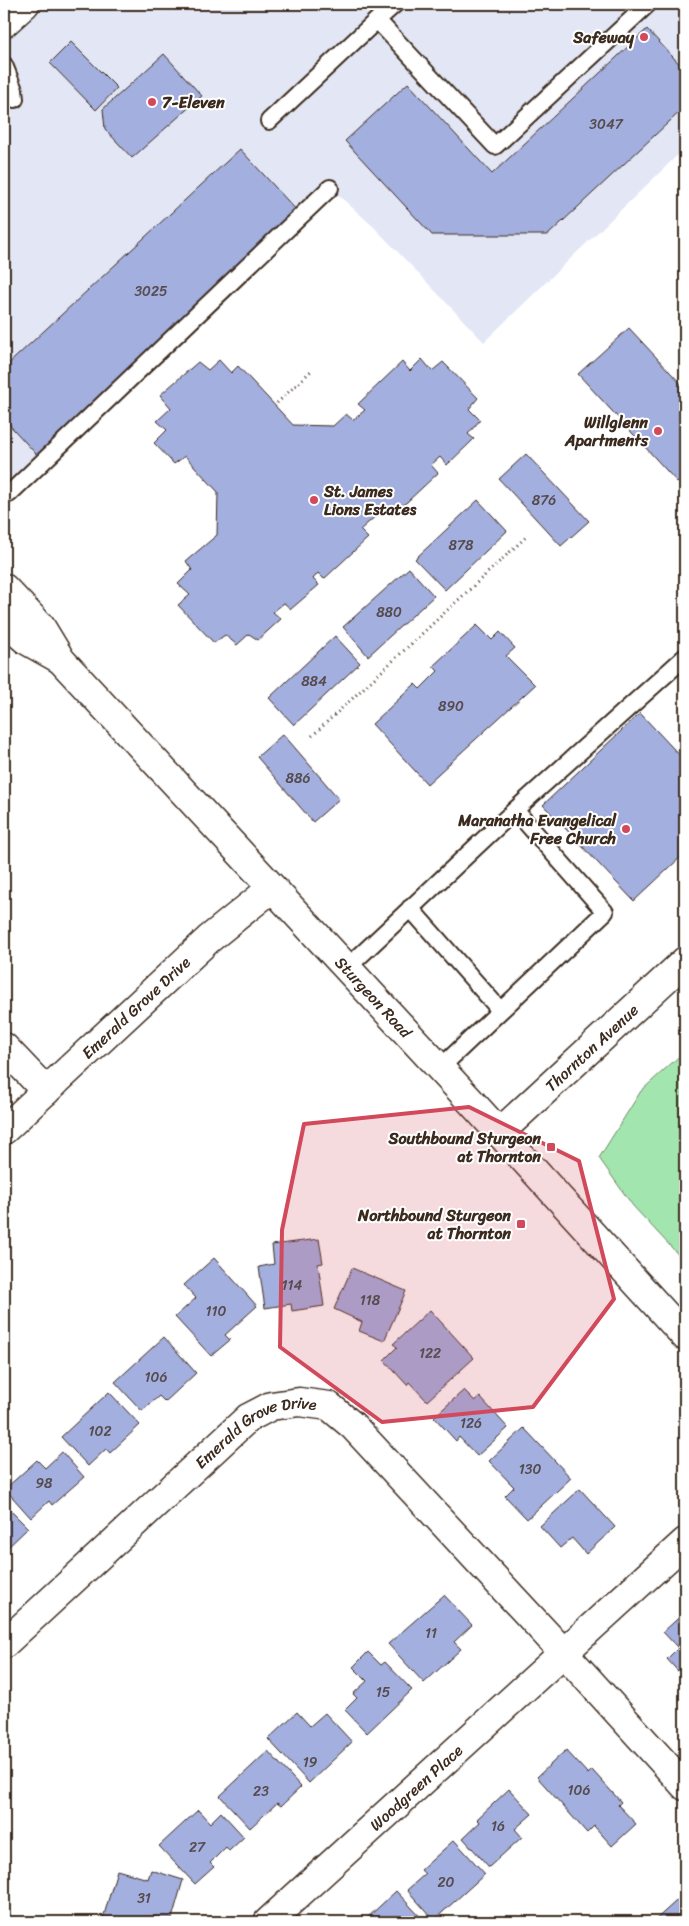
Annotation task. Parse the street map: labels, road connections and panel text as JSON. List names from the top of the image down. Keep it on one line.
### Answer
{"streets":{"street":["Sturgeon Road","Emerald Grove Drive","Thornton Avenue","Woodgreen Place"]},"crossings":[["Sturgeon Road","Emerald Grove Drive"],["Sturgeon Road","Thornton Avenue"],["Emerald Grove Drive","Woodgreen Place"]],"places":{"other":["Safeway","7-Eleven","Willglenn Apartments","St. James Lions Estates","Maranatha Evangelical Free Church"],"transit":["Southbound Sturgeon at Thornton","Northbound Sturgeon at Thornton"]},"house_numbers":["3047","3025","876","878","880","884","890","886","114","118","110","122","106","126","102","130","98","11","15","19","106","23","16","27","20","31"]}
